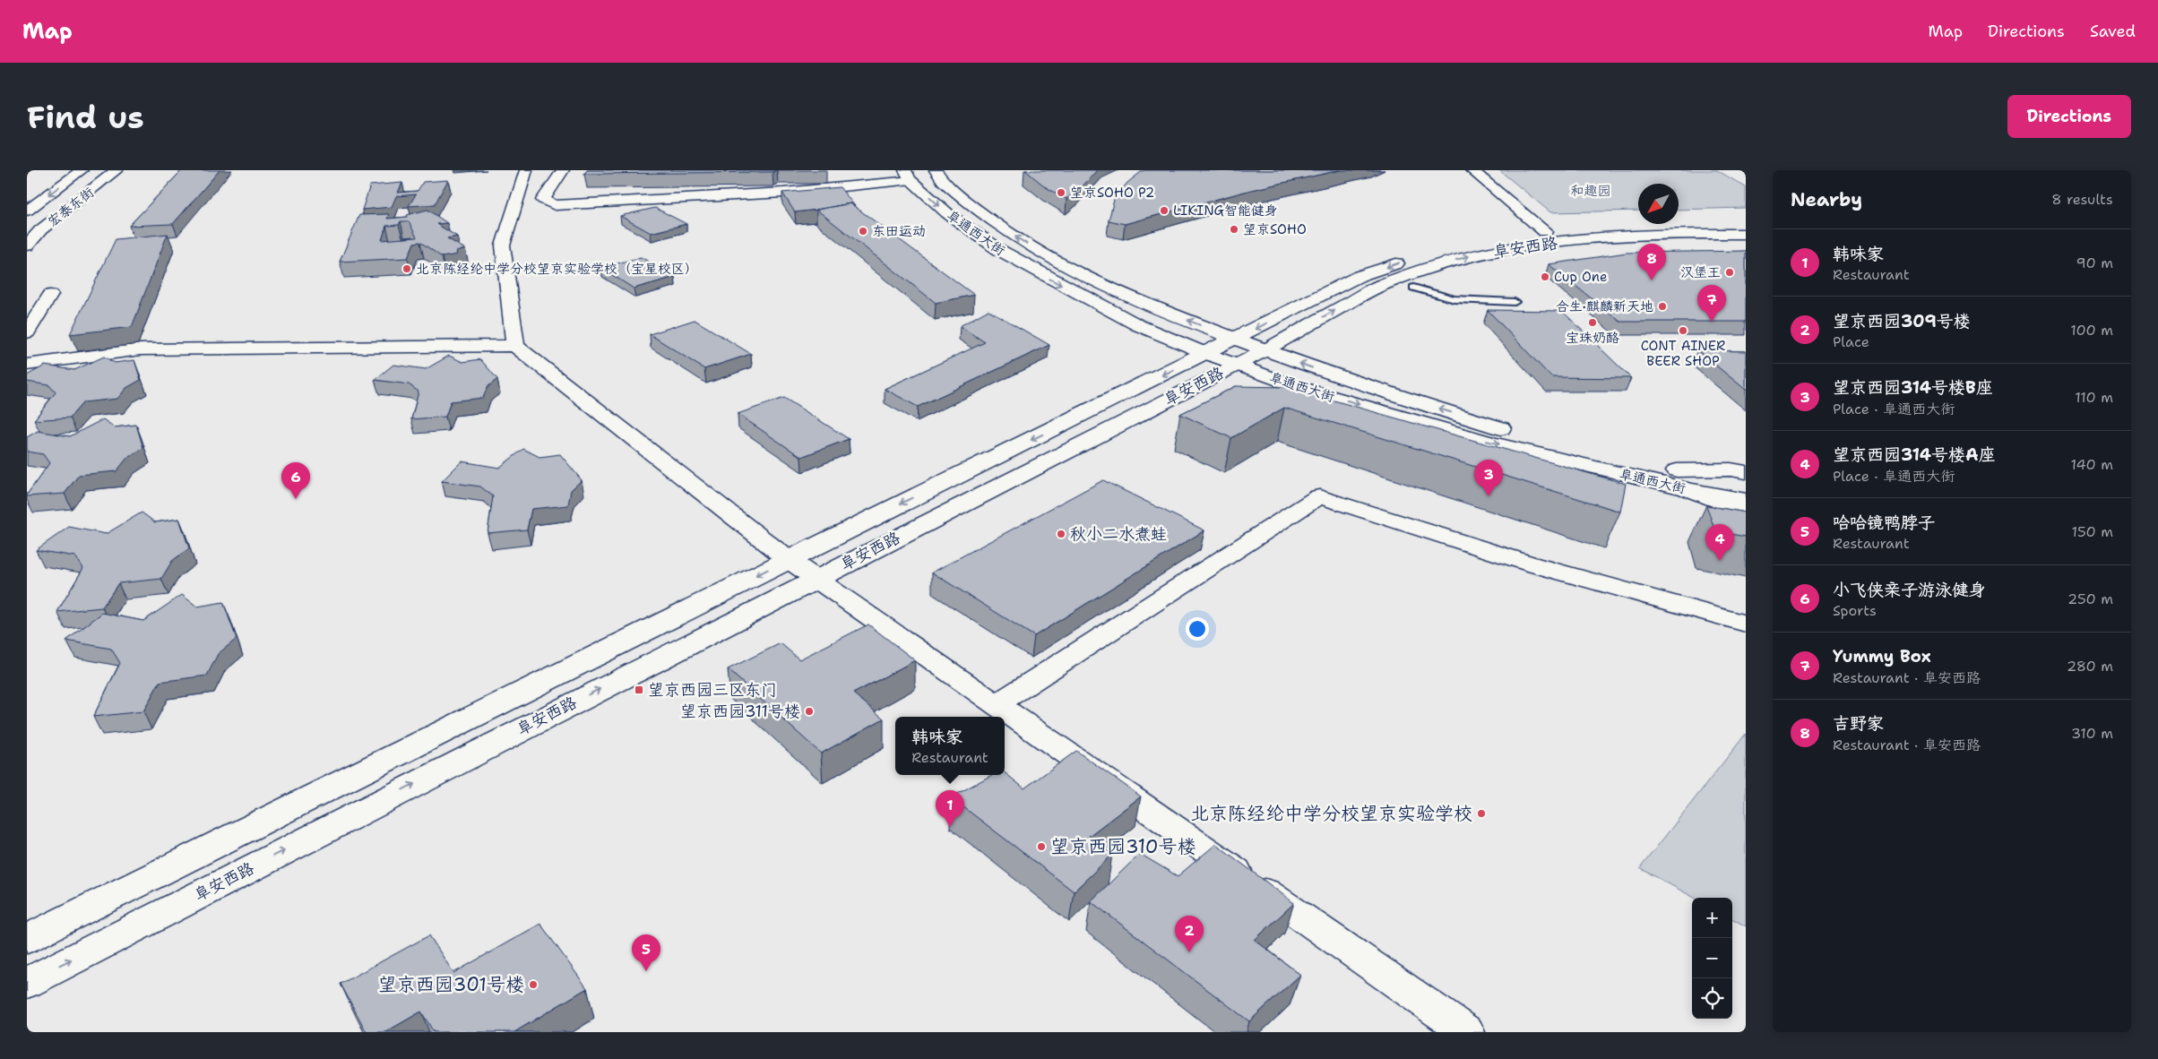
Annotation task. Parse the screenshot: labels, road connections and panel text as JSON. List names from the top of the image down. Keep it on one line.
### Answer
{"streets":{"main road":["宏泰东街","阜通西大街","阜安西路"]},"crossings":[["阜通西大街","阜安西路"]],"parks":["和趣园"],"places":{"other":["望京SOHO P2","LIKING智能健身","望京SOHO","东田运动","北京陈经纶中学分校望京实验学校（宝星校区）","汉堡王","Cup One","合生·麒麟新天地","宝珠奶酪","CONT AINER BEER SHOP","秋小二水煮蛙","望京西园311号楼","北京陈经纶中学分校望京实验学校","望京西园310号楼","望京西园301号楼"],"transit":["望京西园三区东门"]},"north":"bottom left","page":{"header":"Map","nav":["Map","Directions","Saved"],"buttons":"Directions","title":"Find us","heading":["Nearby","8 results"],"list":[{"mark":"1","name":"韩味家","note":"Restaurant","value":"90 m"},{"mark":"2","name":"望京西园309号楼","note":"Place","value":"100 m"},{"mark":"3","name":"望京西园314号楼B座","note":"Place · 阜通西大街","value":"110 m"},{"mark":"4","name":"望京西园314号楼A座","note":"Place · 阜通西大街","value":"140 m"},{"mark":"5","name":"哈哈镜鸭脖子","note":"Restaurant","value":"150 m"},{"mark":"6","name":"小飞侠亲子游泳健身","note":"Sports","value":"250 m"},{"mark":"7","name":"Yummy Box","note":"Restaurant · 阜安西路","value":"280 m"},{"mark":"8","name":"吉野家","note":"Restaurant · 阜安西路","value":"310 m"}],"pins":["8","7","3","6","4","1","2","5"],"popup":["韩味家","Restaurant"],"map_buttons":["+","−"]}}
